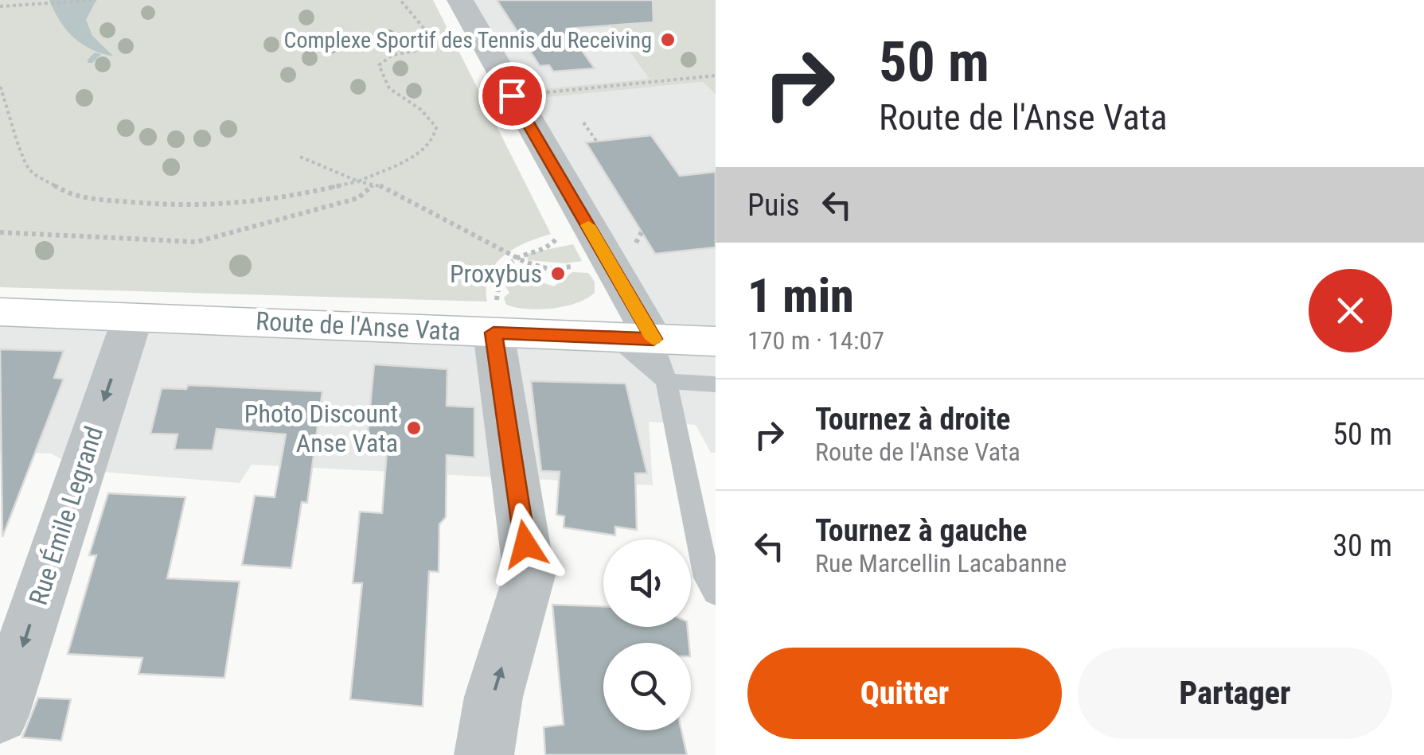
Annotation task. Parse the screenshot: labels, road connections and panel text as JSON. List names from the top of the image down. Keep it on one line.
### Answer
{"streets":{"main road":["Route de l'Anse Vata"],"street":["Rue Émile Legrand"]},"crossings":[["Route de l'Anse Vata","Rue Émile Legrand"]],"one_way":["Rue Émile Legrand"],"places":["Complexe Sportif des Tennis du Receiving","Proxybus","Photo Discount Anse Vata"],"page":{"turn":["50 m","Route de l'Anse Vata"],"then":"Puis","heading":["1 min","170 m · 14:07"],"list":[{"name":"Tournez à droite","note":"Route de l'Anse Vata","value":"50 m"},{"name":"Tournez à gauche","note":"Rue Marcellin Lacabanne","value":"30 m"}],"buttons":["Quitter","Partager"]}}
